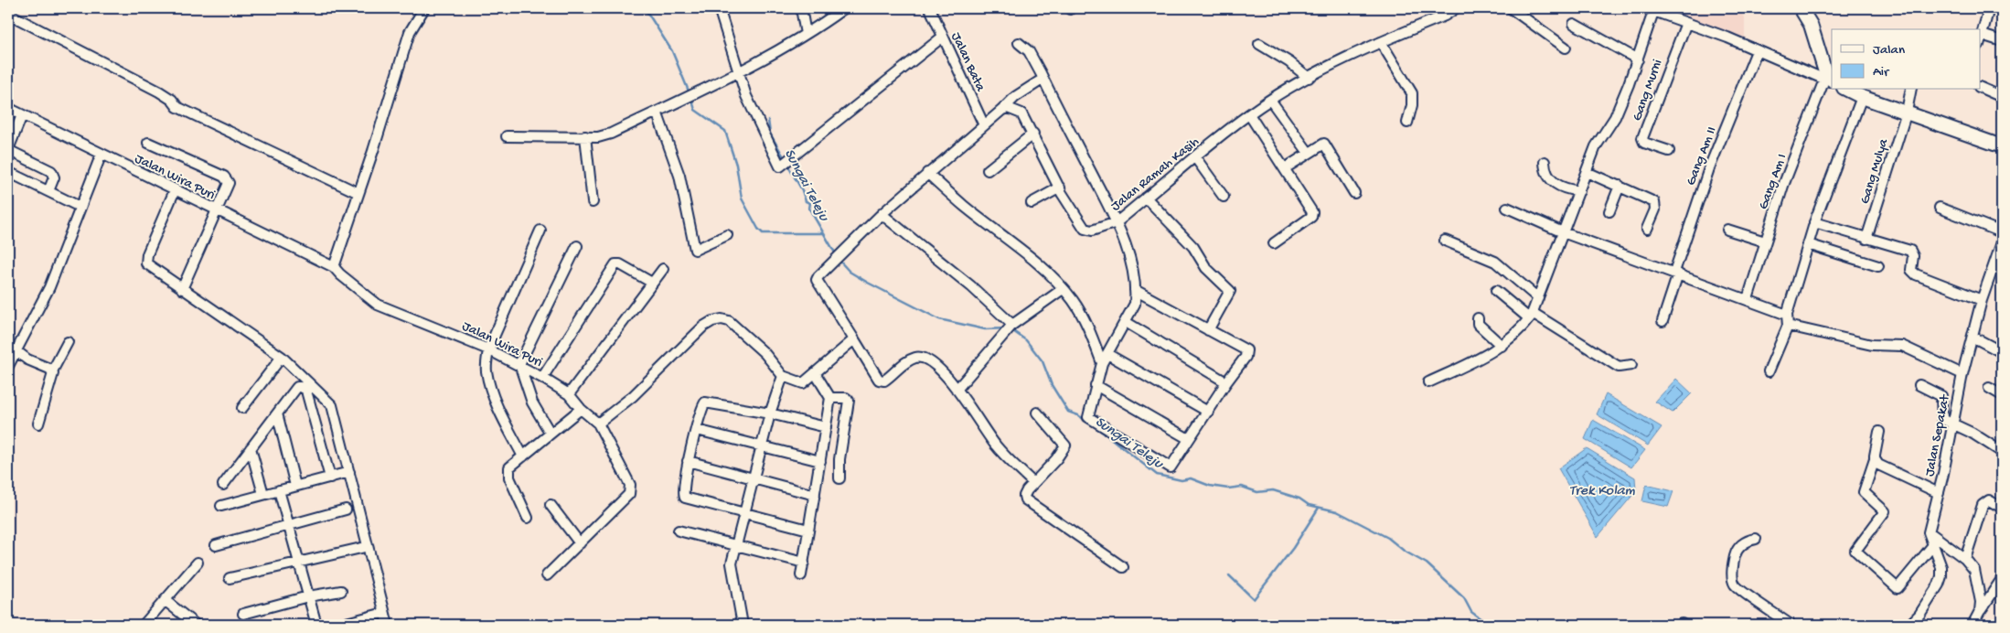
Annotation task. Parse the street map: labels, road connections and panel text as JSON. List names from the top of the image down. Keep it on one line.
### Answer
{"streets":{"street":["Jalan Bata","Gang Murni","Gang Am II","Gang Mulya","Jalan Ramah Kasih","Jalan Wira Puri","Gang Am I","Jalan Sepakat"]},"water":["Sungai Teleju","Trek Kolam"],"legend":["Jalan","Air"]}
